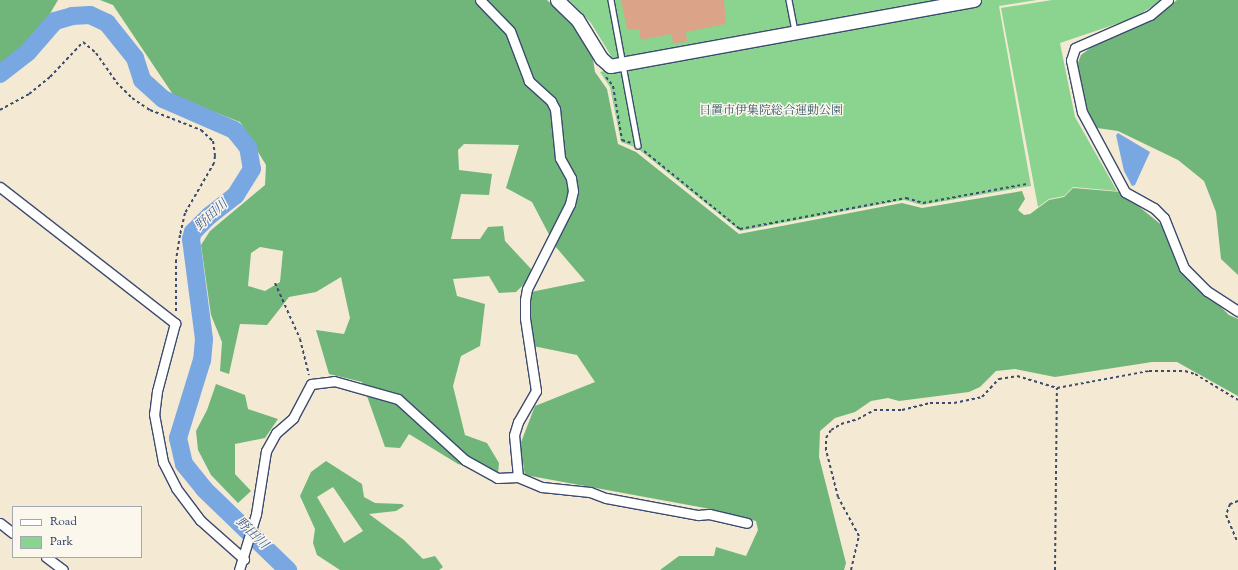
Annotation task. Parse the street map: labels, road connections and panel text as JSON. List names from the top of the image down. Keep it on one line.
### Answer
{"water":["野田川"],"parks":["日置市伊集院総合運動公園"],"legend":["Road","Park"]}
